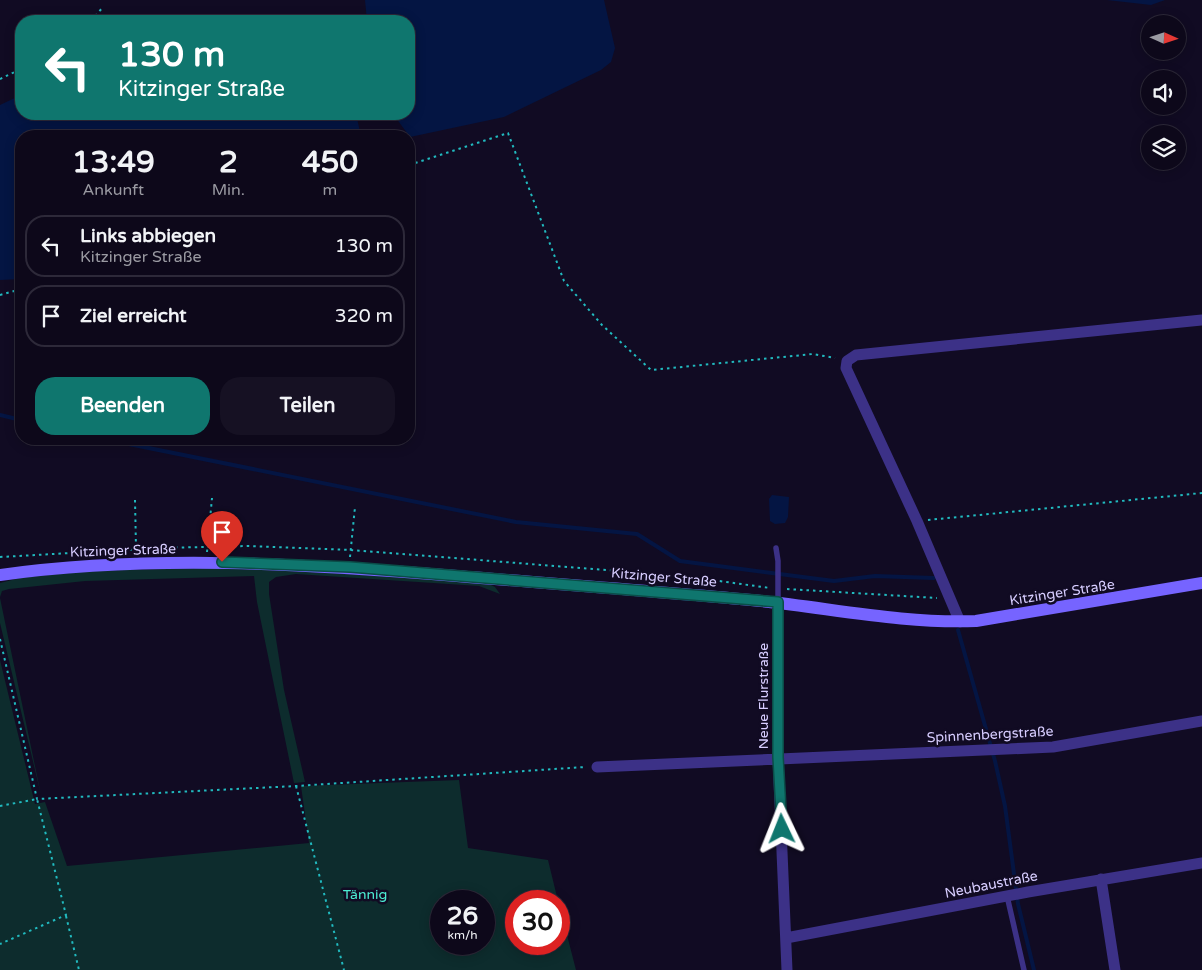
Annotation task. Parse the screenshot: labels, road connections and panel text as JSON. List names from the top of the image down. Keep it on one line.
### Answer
{"streets":{"street":["Kitzinger Straße","Neue Flurstraße","Spinnenbergstraße","Neubaustraße"]},"crossings":[["Kitzinger Straße","Neue Flurstraße"],["Neue Flurstraße","Spinnenbergstraße"],["Neue Flurstraße","Neubaustraße"]],"parks":["Tännig"],"north":"right","page":{"turn":["130 m","Kitzinger Straße"],"eta":["13:49","Ankunft","2","Min.","450","m"],"list":[{"name":"Links abbiegen","note":"Kitzinger Straße","value":"130 m"},{"name":"Ziel erreicht","value":"320 m"}],"buttons":["Beenden","Teilen"],"speed":"26 km/h","limit":"30"}}
